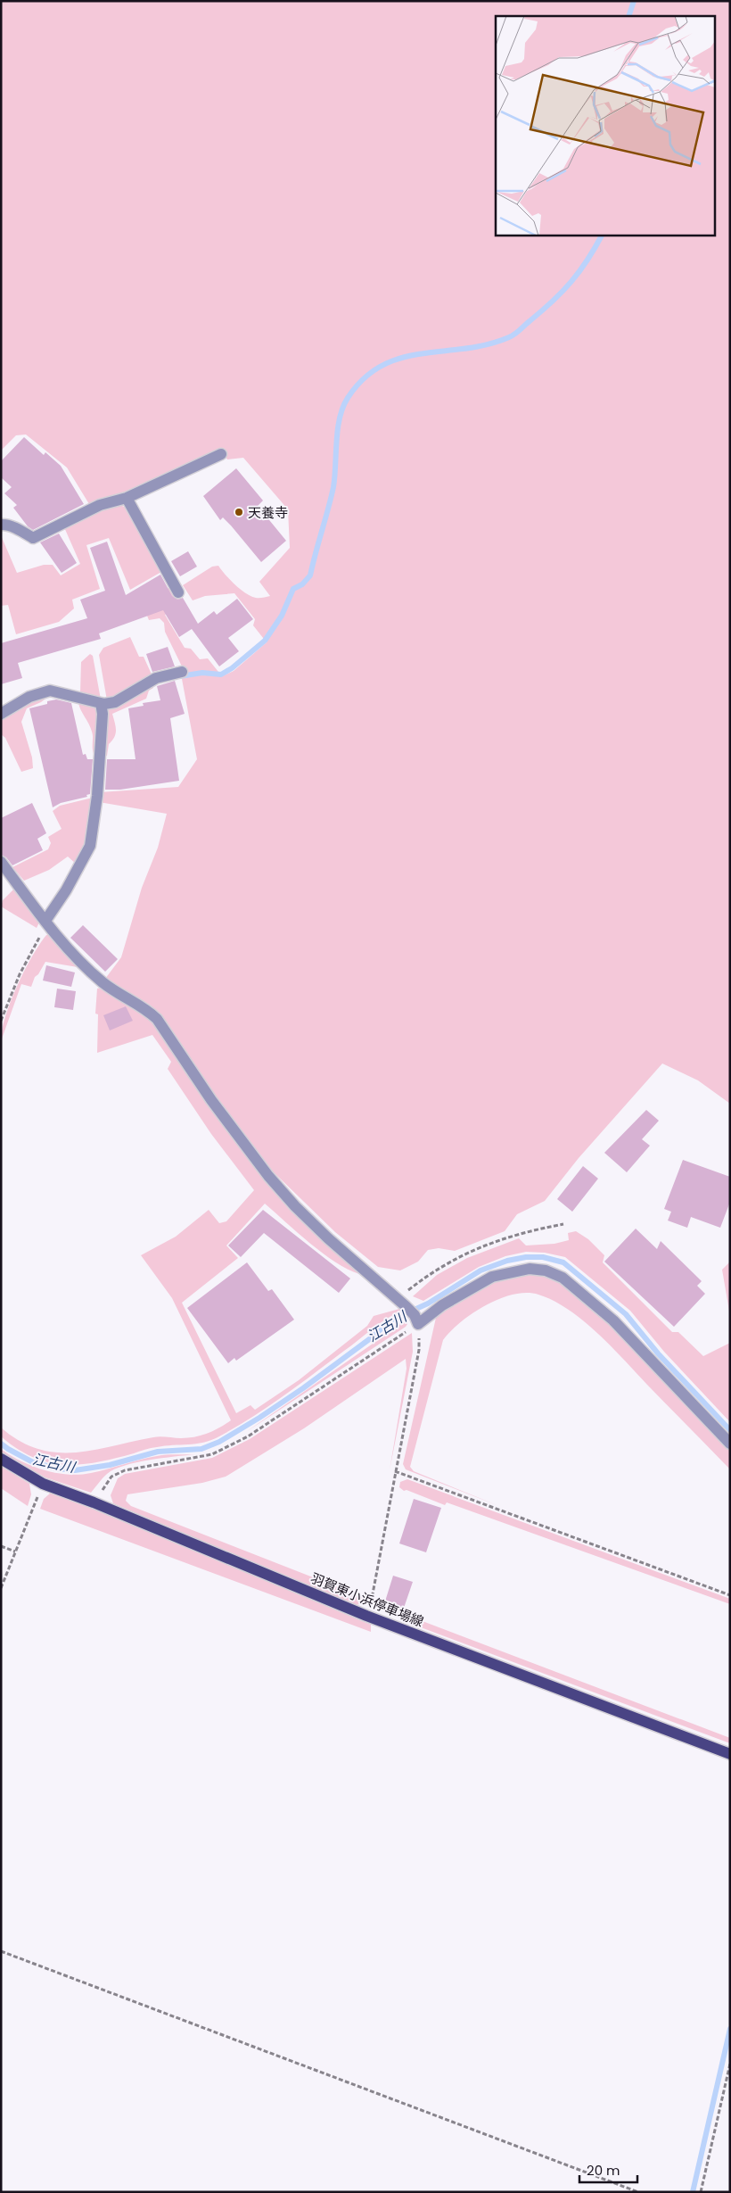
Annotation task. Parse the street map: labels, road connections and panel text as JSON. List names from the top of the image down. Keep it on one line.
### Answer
{"streets":{"main road":["羽賀東小浜停車場線"]},"water":["江古川"],"places":["天養寺"],"scale_bar":"20 m"}
